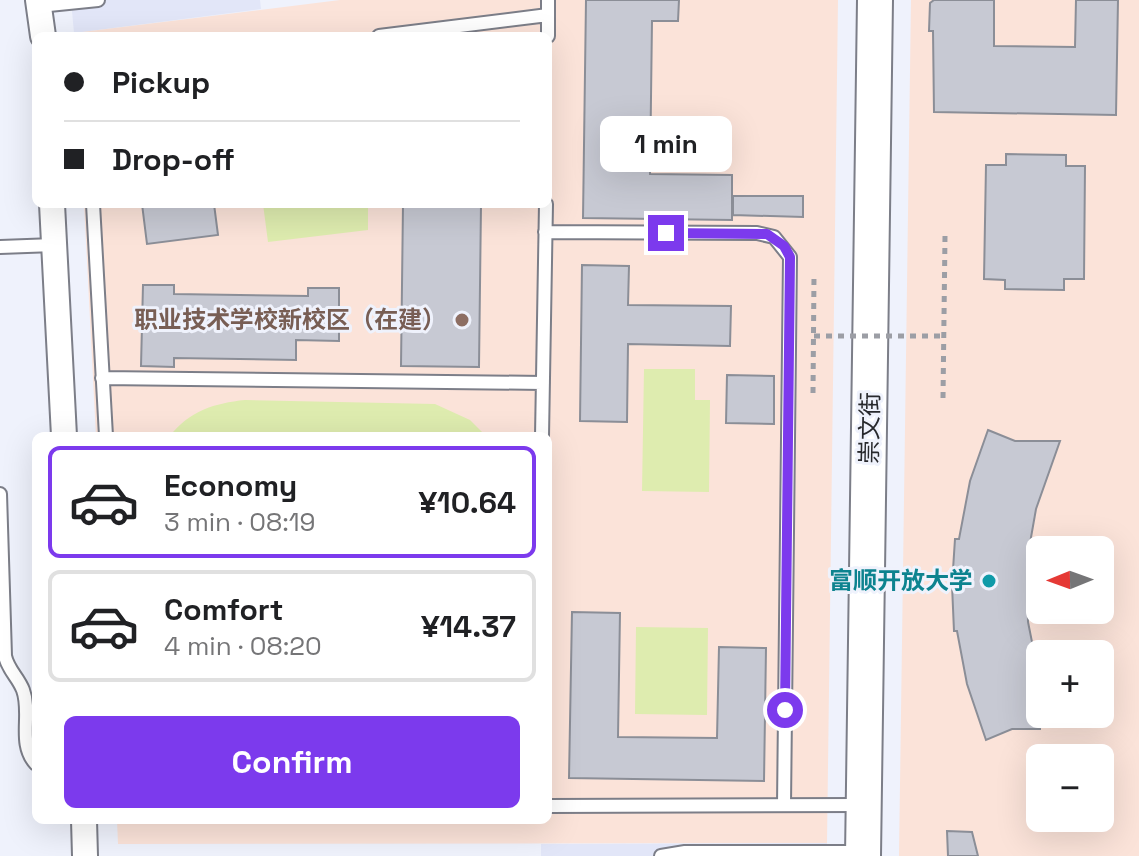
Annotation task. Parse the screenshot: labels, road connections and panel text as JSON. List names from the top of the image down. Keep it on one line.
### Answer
{"streets":{"street":["崇文街"]},"places":["职业技术学校新校区（在建）","富顺开放大学"],"north":"left","page":{"banner":["Pickup","Drop-off"],"bubble":"1 min","list":[{"name":"Economy","note":"3 min · 08:19","value":"¥10.64"},{"name":"Comfort","note":"4 min · 08:20","value":"¥14.37"}],"map_buttons":["+","−"],"buttons":"Confirm"}}
